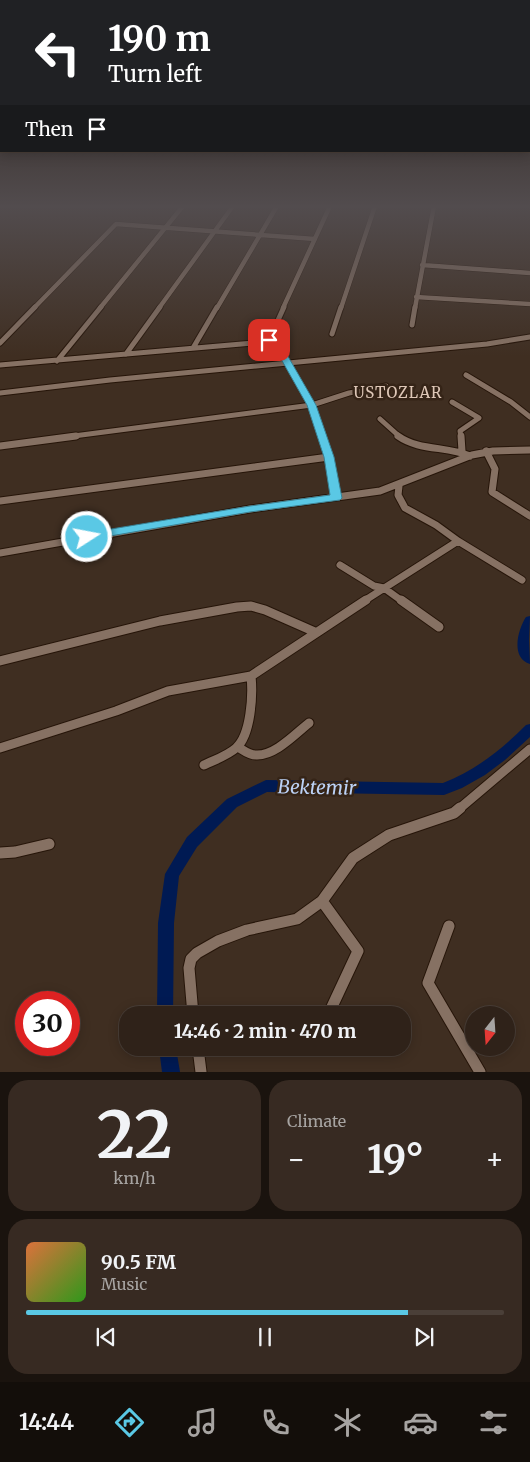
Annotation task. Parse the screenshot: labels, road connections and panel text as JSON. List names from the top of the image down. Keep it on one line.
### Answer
{"districts":["USTOZLAR"],"water":["Bektemir"],"north":"bottom","page":{"turn":["190 m","Turn left"],"then":"Then","limit":"30","trip":"14:46 · 2 min · 470 m","tile":[["22","km/h"],"Climate"],"heat":["−","19°","+"],"song":["90.5 FM","Music"],"tabs":"14:44"}}
